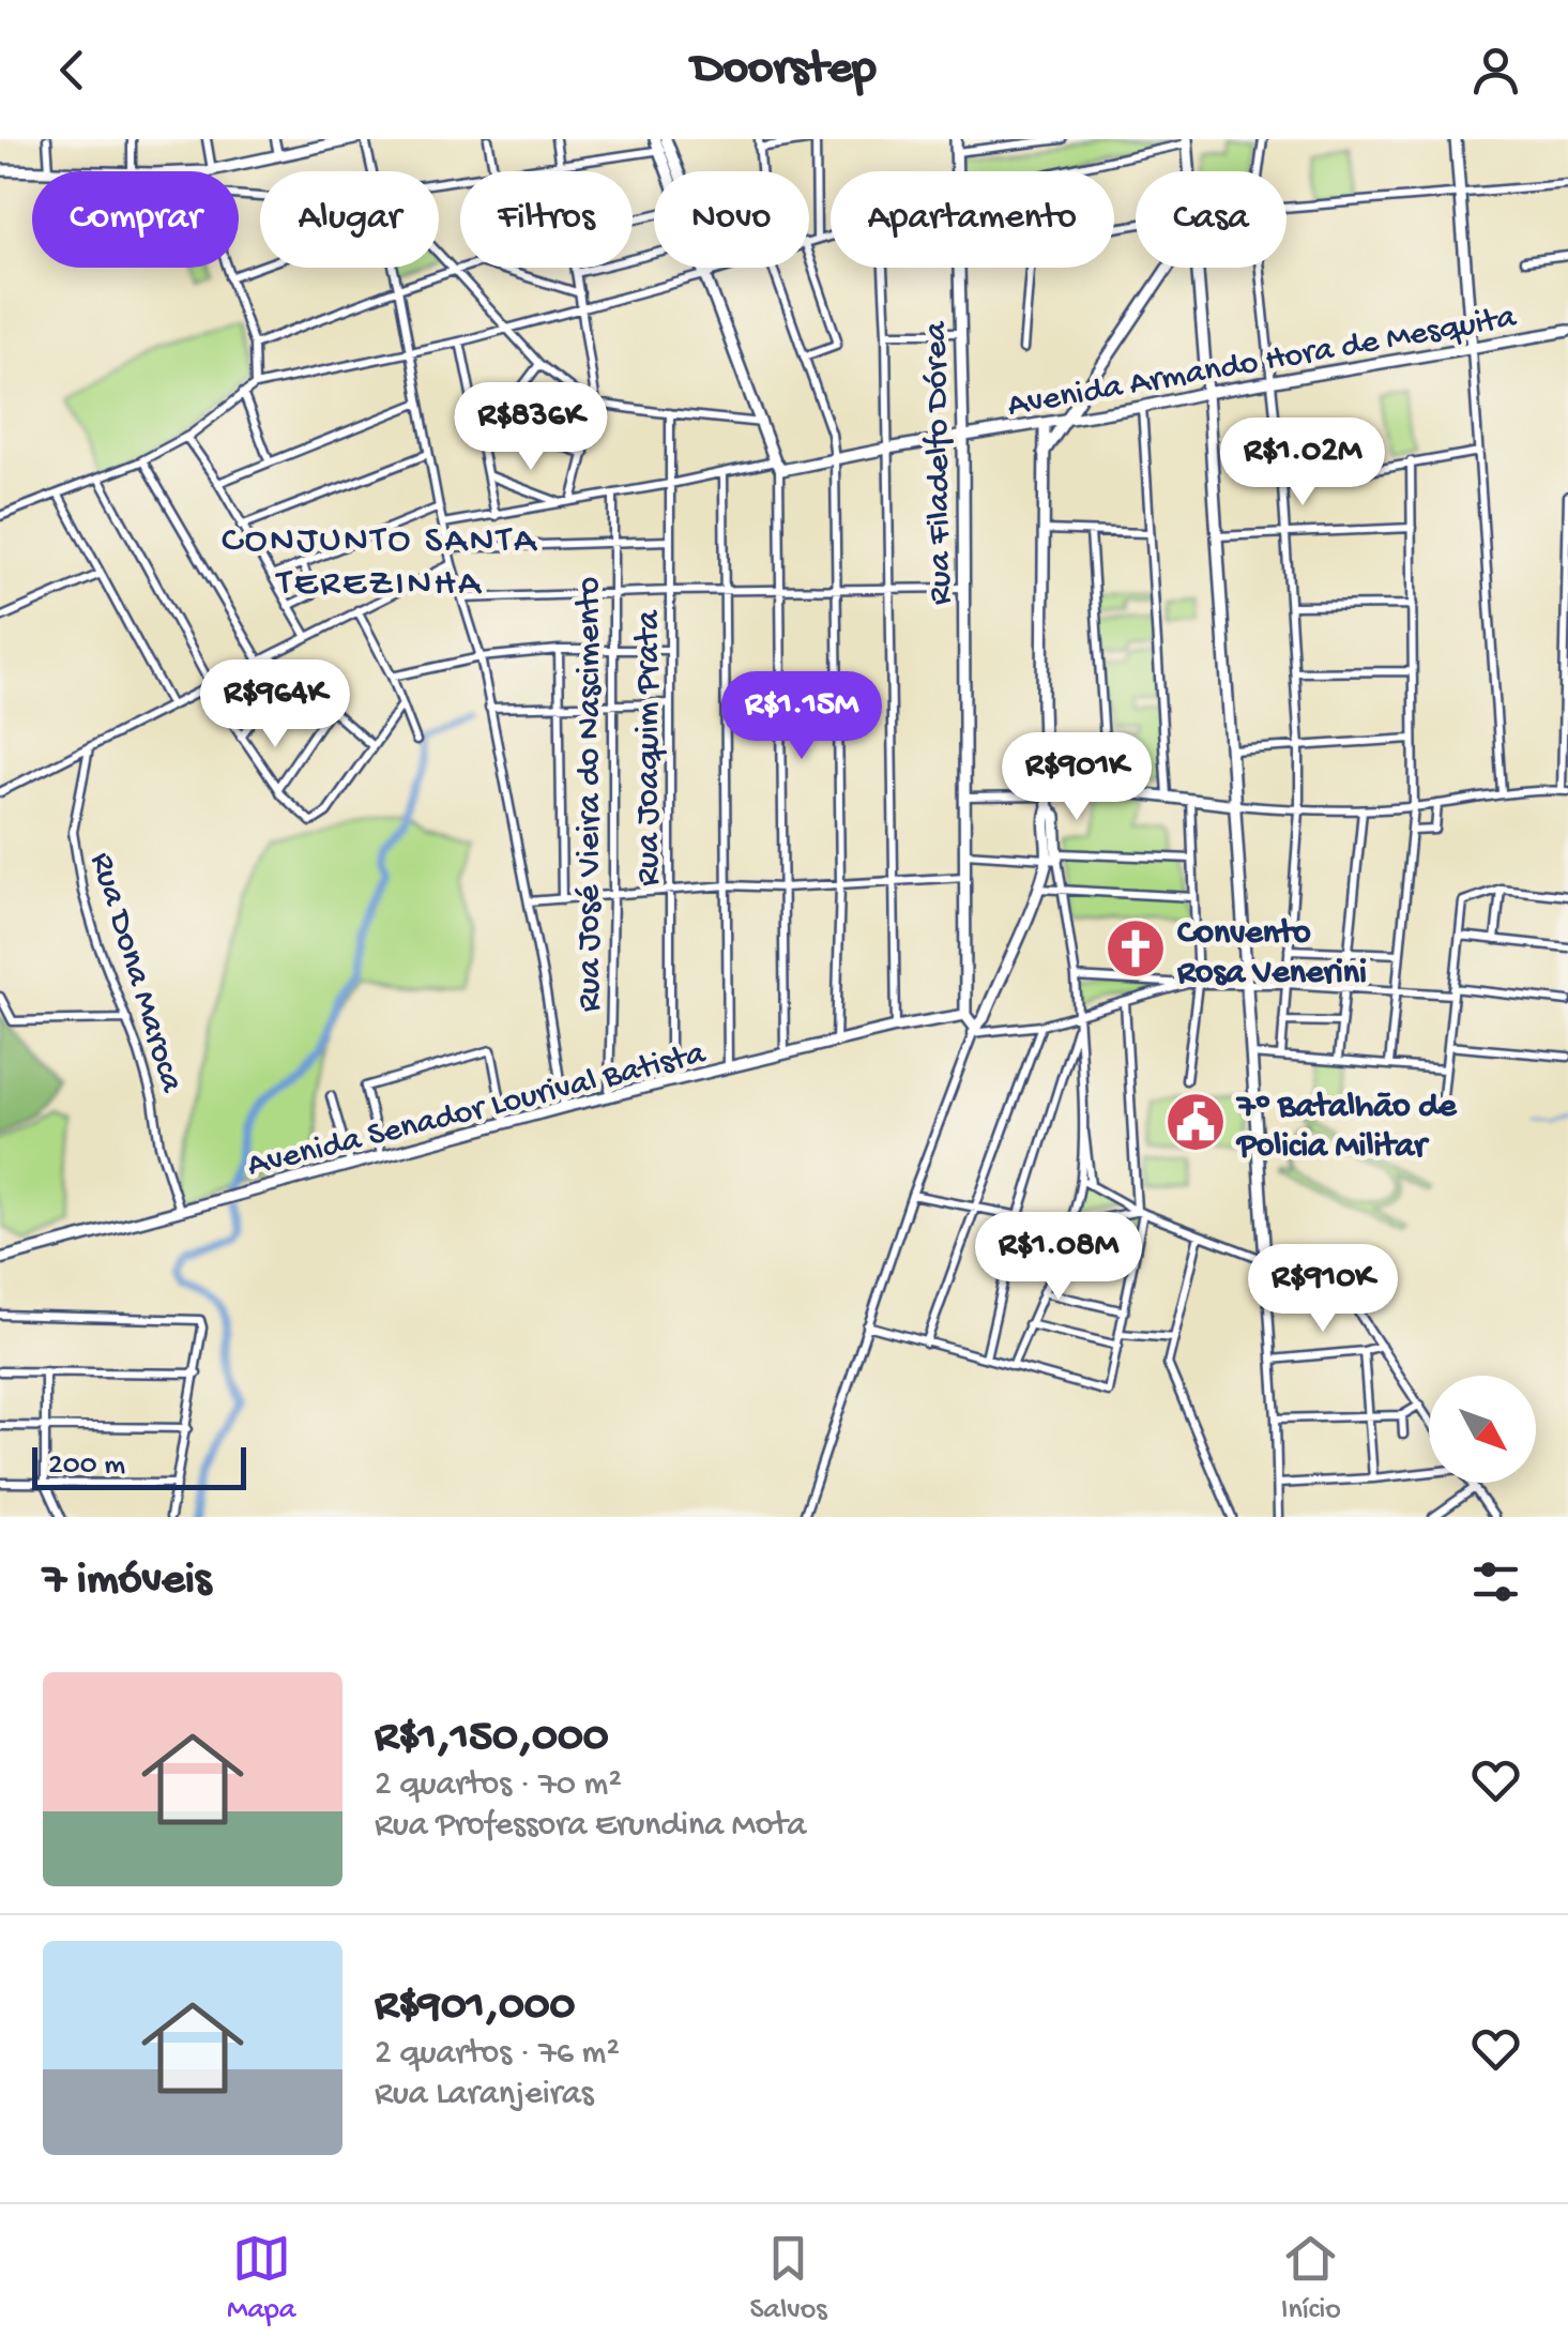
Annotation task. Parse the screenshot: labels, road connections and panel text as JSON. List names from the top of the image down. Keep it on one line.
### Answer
{"streets":{"street":["Avenida Armando Hora de Mesquita","Rua Filadelfo Dórea","Rua Joaquim Prata","Rua José Vieira do Nascimento","Rua Dona Maroca","Avenida Senador Lourival Batista"]},"crossings":[["Avenida Armando Hora de Mesquita","Rua Filadelfo Dórea"],["Rua Filadelfo Dórea","Avenida Senador Lourival Batista"],["Rua Joaquim Prata","Avenida Senador Lourival Batista"],["Rua José Vieira do Nascimento","Avenida Senador Lourival Batista"],["Rua Dona Maroca","Avenida Senador Lourival Batista"]],"districts":["CONJUNTO SANTA TEREZINHA"],"places":{"church":["Convento Rosa Venerini"],"public building":["7º Batalhão de Policia Militar"]},"scale_bar":"200 m","north":"bottom right","page":{"header":"Doorstep","chip":["Comprar","Alugar","Filtros","Novo","Apartamento","Casa"],"price":["R$836K","R$1.02M","R$964K","R$1.15M","R$901K","R$1.08M","R$910K"],"scale":"200 m","heading":"7 imóveis","list":[{"name":"R$1,150,000","note":"2 quartos · 70 m² · Rua Professora Erundina Mota"},{"name":"R$901,000","note":"2 quartos · 76 m² · Rua Laranjeiras"}],"tabs":["Mapa","Salvos","Início"]}}
